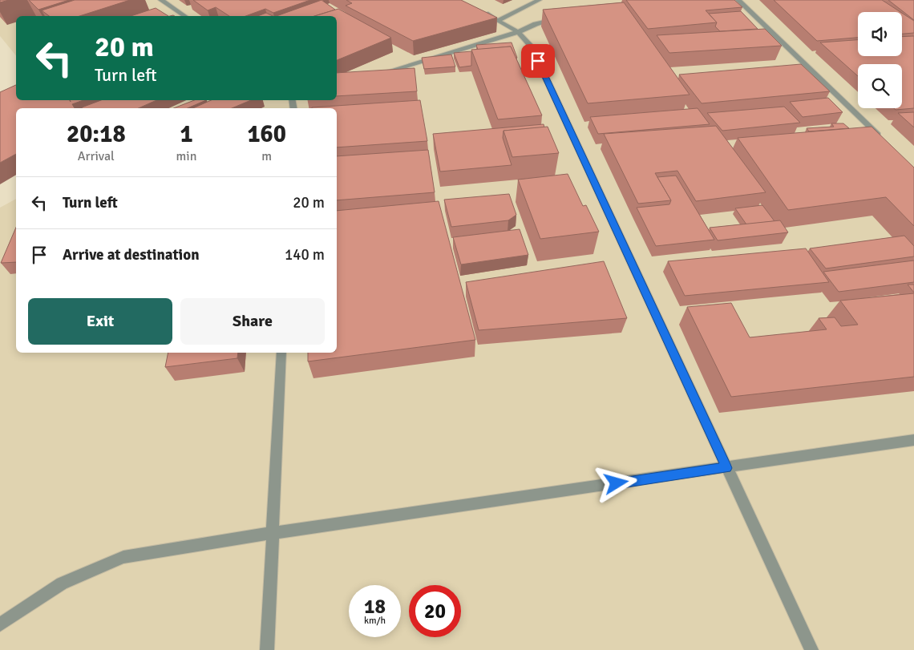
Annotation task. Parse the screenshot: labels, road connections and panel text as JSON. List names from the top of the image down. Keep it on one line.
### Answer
{"page":{"turn":["20 m","Turn left"],"eta":["20:18","Arrival","1","min","160","m"],"list":[{"name":"Turn left","value":"20 m"},{"name":"Arrive at destination","value":"140 m"}],"buttons":["Exit","Share"],"speed":"18 km/h","limit":"20"}}
